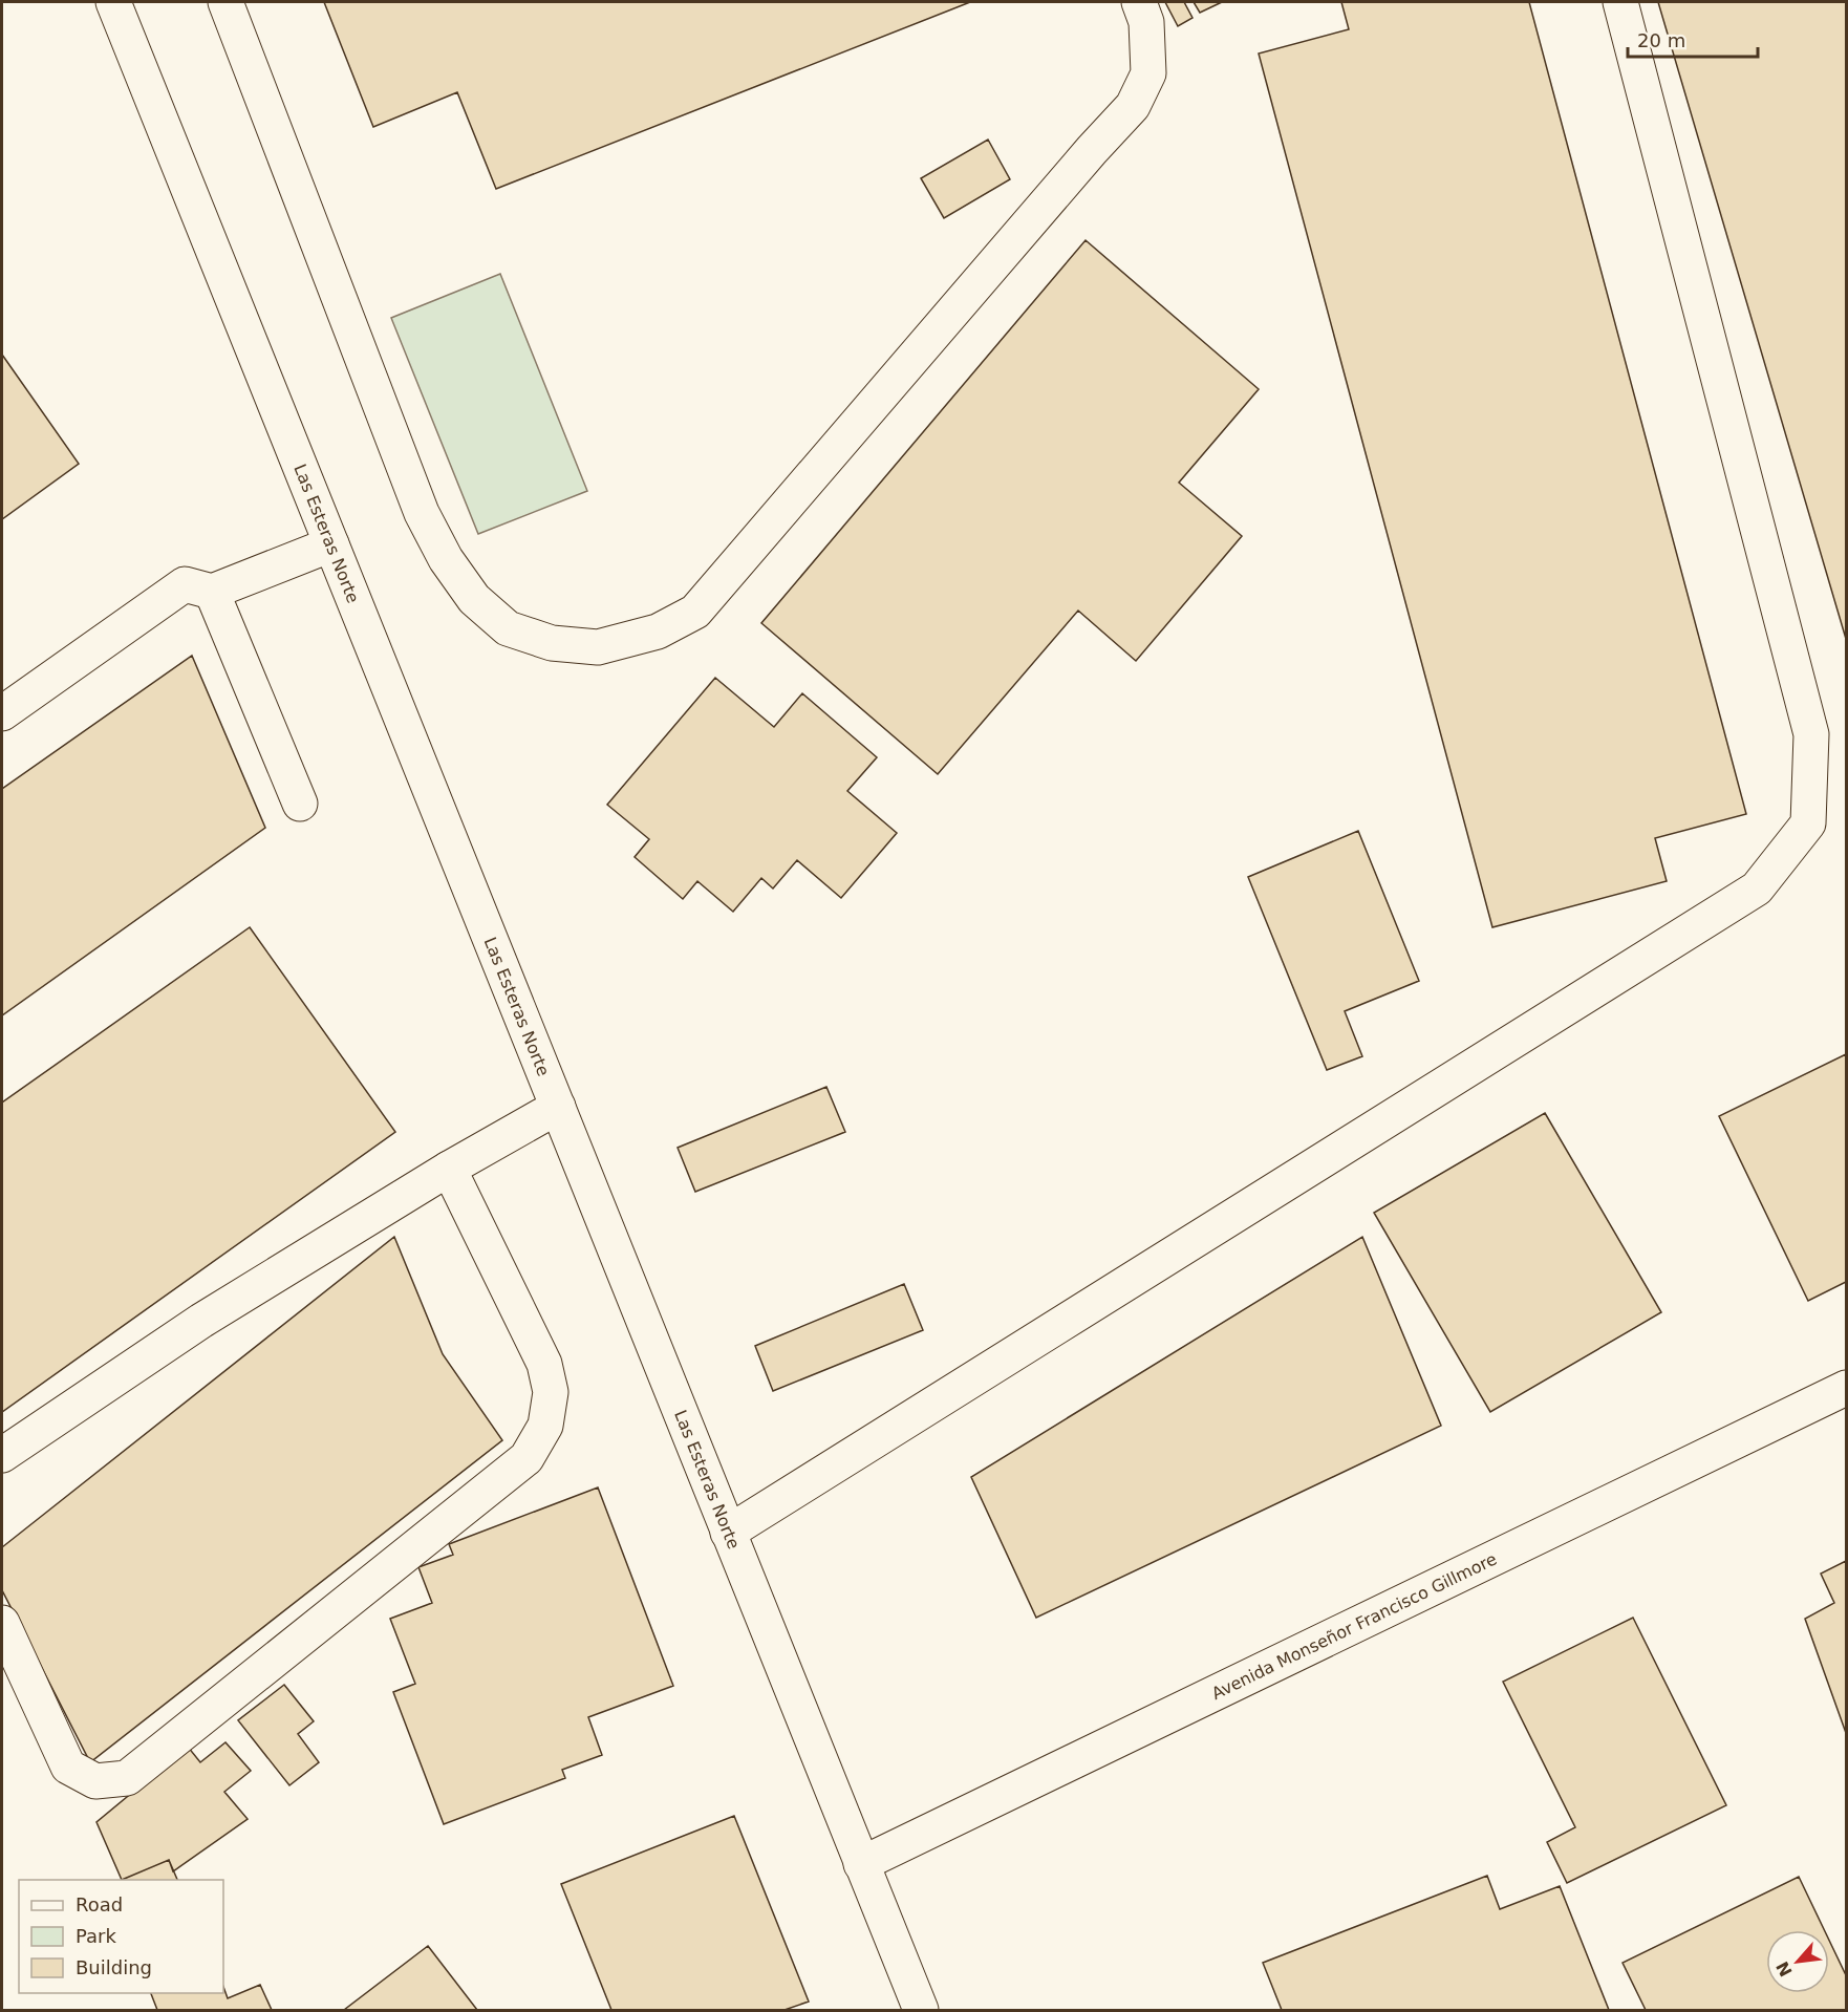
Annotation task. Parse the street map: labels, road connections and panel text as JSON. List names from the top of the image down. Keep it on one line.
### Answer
{"streets":{"street":["Las Esteras Norte","Avenida Monseñor Francisco Gillmore"]},"crossings":[["Las Esteras Norte","Avenida Monseñor Francisco Gillmore"]],"legend":["Road","Park","Building"],"scale_bar":"20 m","north":"bottom left"}
